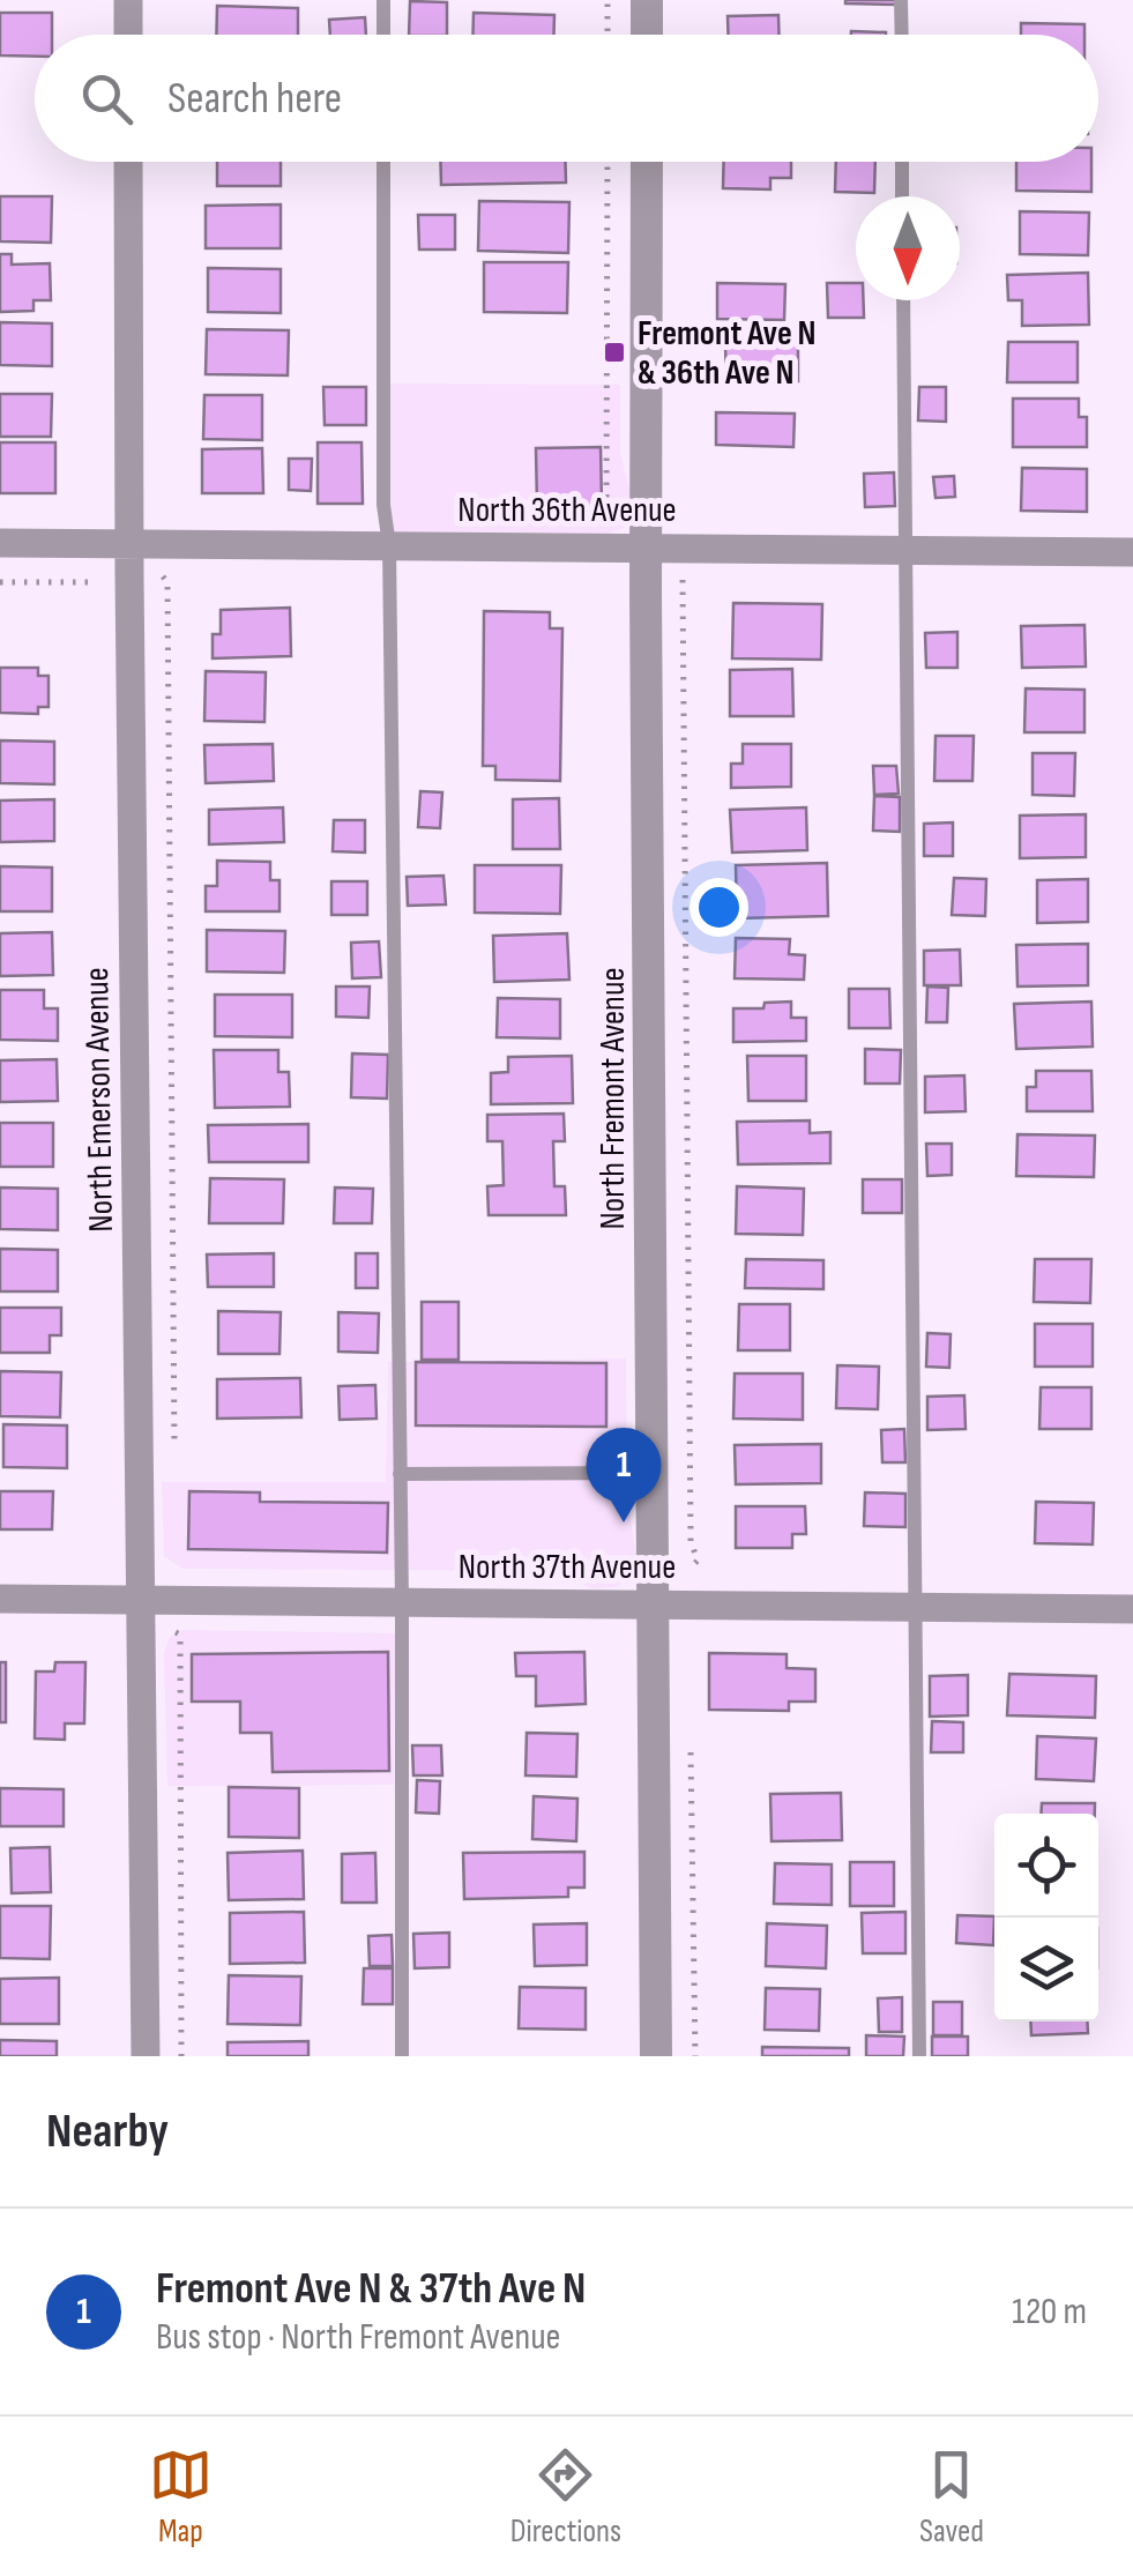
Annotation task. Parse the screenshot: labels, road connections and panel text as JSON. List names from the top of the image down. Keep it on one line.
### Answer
{"streets":{"street":["North 36th Avenue","North Fremont Avenue","North Emerson Avenue","North 37th Avenue"]},"crossings":[["North 36th Avenue","North Fremont Avenue"],["North 36th Avenue","North Emerson Avenue"],["North Fremont Avenue","North 37th Avenue"],["North Emerson Avenue","North 37th Avenue"]],"places":{"transit":["Fremont Ave N & 36th Ave N"]},"north":"bottom","page":{"search":"Search here","pins":"1","heading":"Nearby","list":[{"mark":"1","name":"Fremont Ave N & 37th Ave N","note":"Bus stop · North Fremont Avenue","value":"120 m"}],"nav":["Map","Directions","Saved"]}}
